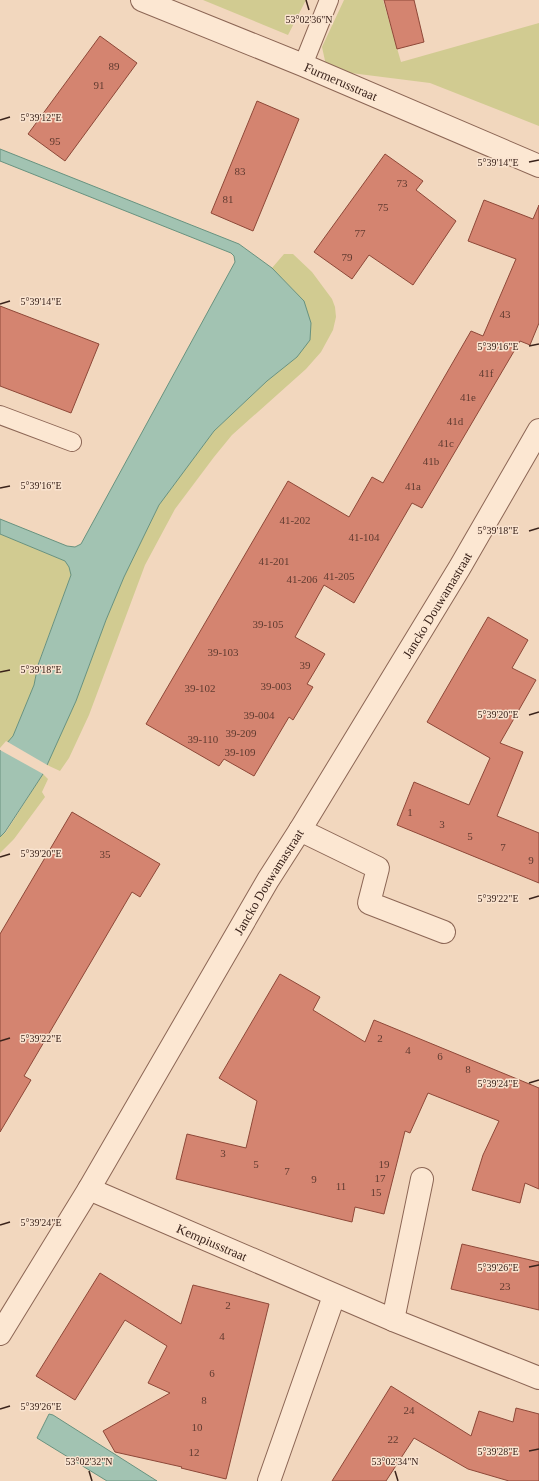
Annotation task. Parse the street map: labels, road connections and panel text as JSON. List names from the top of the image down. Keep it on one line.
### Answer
{"streets":{"street":["Furmerusstraat","Jancko Douwamastraat","Kempiusstraat"]},"crossings":[["Jancko Douwamastraat","Kempiusstraat"]],"house_numbers":["89","91","95","83","73","81","75","77","79","43","41f","41e","41d","41c","41b","41a","41-202","41-104","41-201","41-205","41-206","39-105","39-103","39","39-003","39-102","39-004","39-209","39-110","39-109","1","3","5","7","35","9","2","4","6","8","3","5","19","7","17","9","11","15","23","2","4","6","8","24","10","22","12"],"coordinates":["53°02'36\"N","5°39'12\"E","5°39'14\"E","5°39'16\"E","5°39'18\"E","5°39'20\"E","5°39'22\"E","5°39'24\"E","5°39'26\"E","5°39'28\"E","53°02'32\"N","53°02'34\"N"]}
